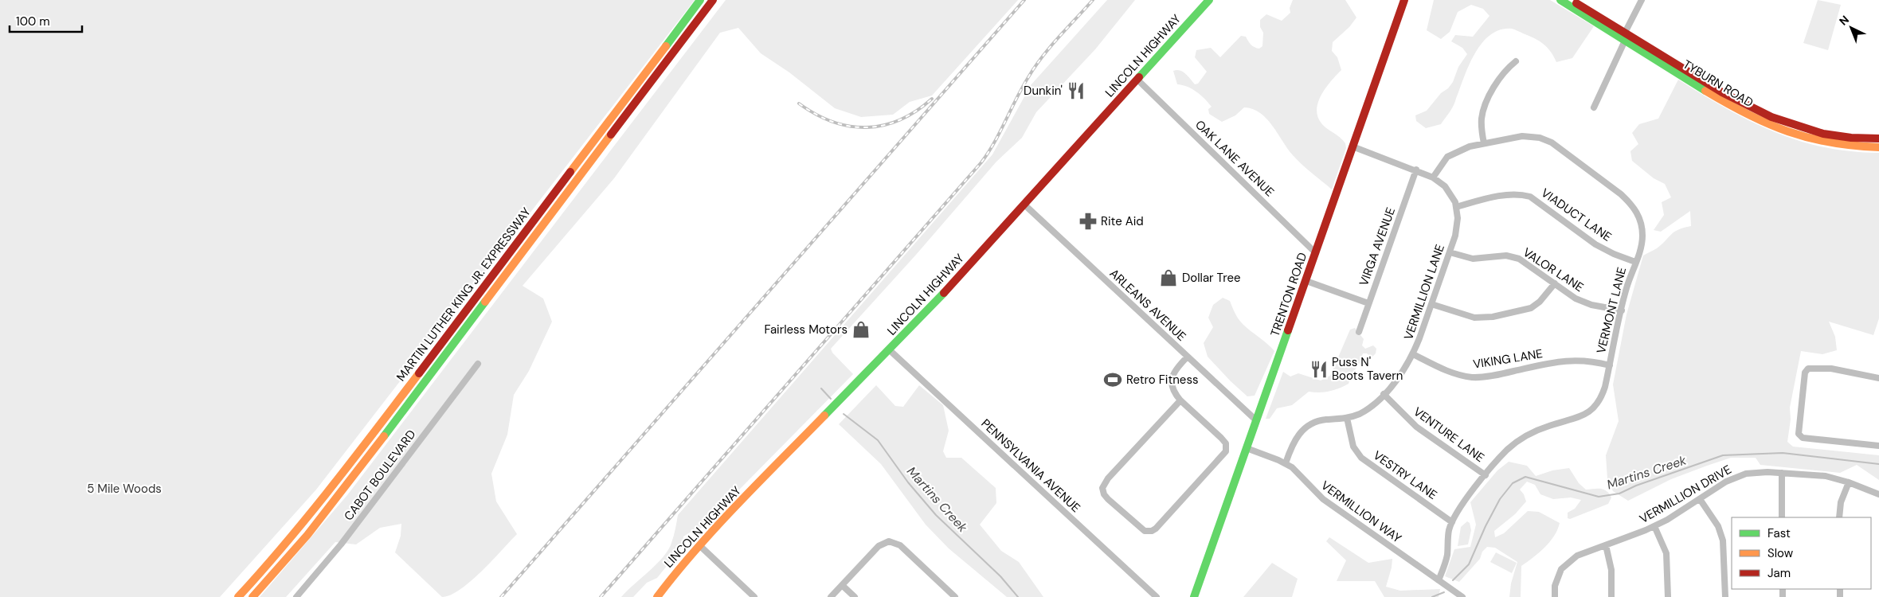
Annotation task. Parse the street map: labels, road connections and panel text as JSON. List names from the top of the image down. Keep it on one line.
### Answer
{"streets":{"main road":["LINCOLN HIGHWAY","TYBURN ROAD","MARTIN LUTHER KING JR. EXPRESSWAY","TRENTON ROAD"],"street":["OAK LANE AVENUE","VIADUCT LANE","VIRGA AVENUE","VALOR LANE","VERMILLION LANE","ARLEANS AVENUE","VERMONT LANE","VIKING LANE","VENTURE LANE","PENNSYLVANIA AVENUE","CABOT BOULEVARD","VESTRY LANE","VERMILLION DRIVE","VERMILLION WAY"]},"crossings":[["LINCOLN HIGHWAY","OAK LANE AVENUE"],["LINCOLN HIGHWAY","ARLEANS AVENUE"],["LINCOLN HIGHWAY","PENNSYLVANIA AVENUE"],["OAK LANE AVENUE","TRENTON ROAD"],["VIADUCT LANE","VERMILLION LANE"],["VIADUCT LANE","VERMONT LANE"],["VIRGA AVENUE","VERMILLION LANE"],["VALOR LANE","VERMILLION LANE"],["VALOR LANE","VERMONT LANE"],["VERMILLION LANE","TRENTON ROAD"],["VERMILLION LANE","VERMONT LANE"],["VERMILLION LANE","VIKING LANE"],["VERMILLION LANE","VENTURE LANE"],["VERMILLION LANE","VESTRY LANE"],["VERMILLION LANE","VERMILLION WAY"],["TRENTON ROAD","ARLEANS AVENUE"],["TRENTON ROAD","VERMILLION WAY"],["VERMONT LANE","VIKING LANE"],["VERMONT LANE","VENTURE LANE"],["VERMONT LANE","VESTRY LANE"],["VERMONT LANE","VERMILLION WAY"]],"water":["Martins Creek"],"parks":["5 Mile Woods"],"places":{"restaurant":["Dunkin'","Puss N' Boots Tavern"],"pharmacy":["Rite Aid"],"shop":["Dollar Tree","Fairless Motors"],"sports":["Retro Fitness"]},"legend":["Fast","Slow","Jam"],"scale_bar":"100 m","north":"top left"}
